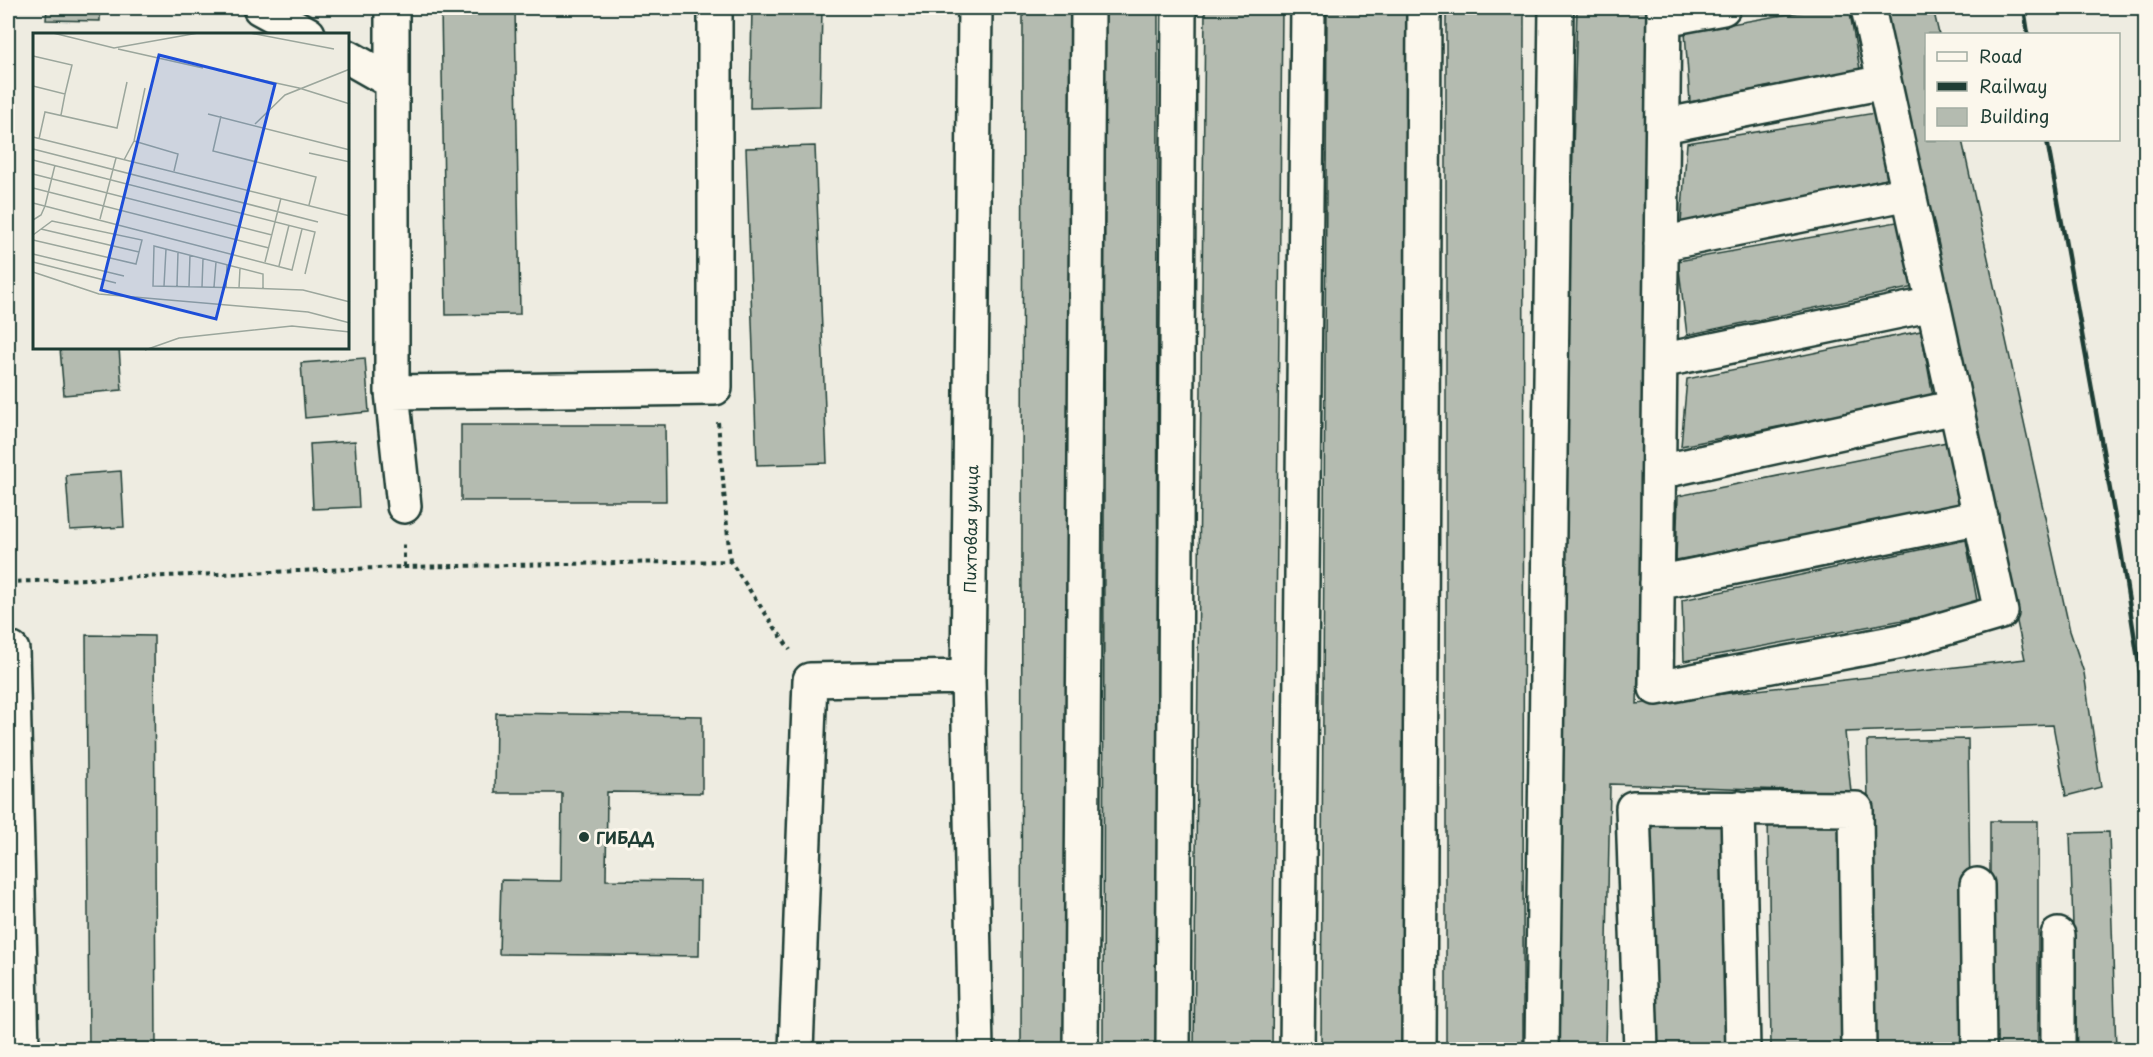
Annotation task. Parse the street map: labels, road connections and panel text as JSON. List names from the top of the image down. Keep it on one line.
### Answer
{"streets":{"street":["Пихтовая улица"]},"places":["ГИБДД"],"legend":["Road","Railway","Building"]}
